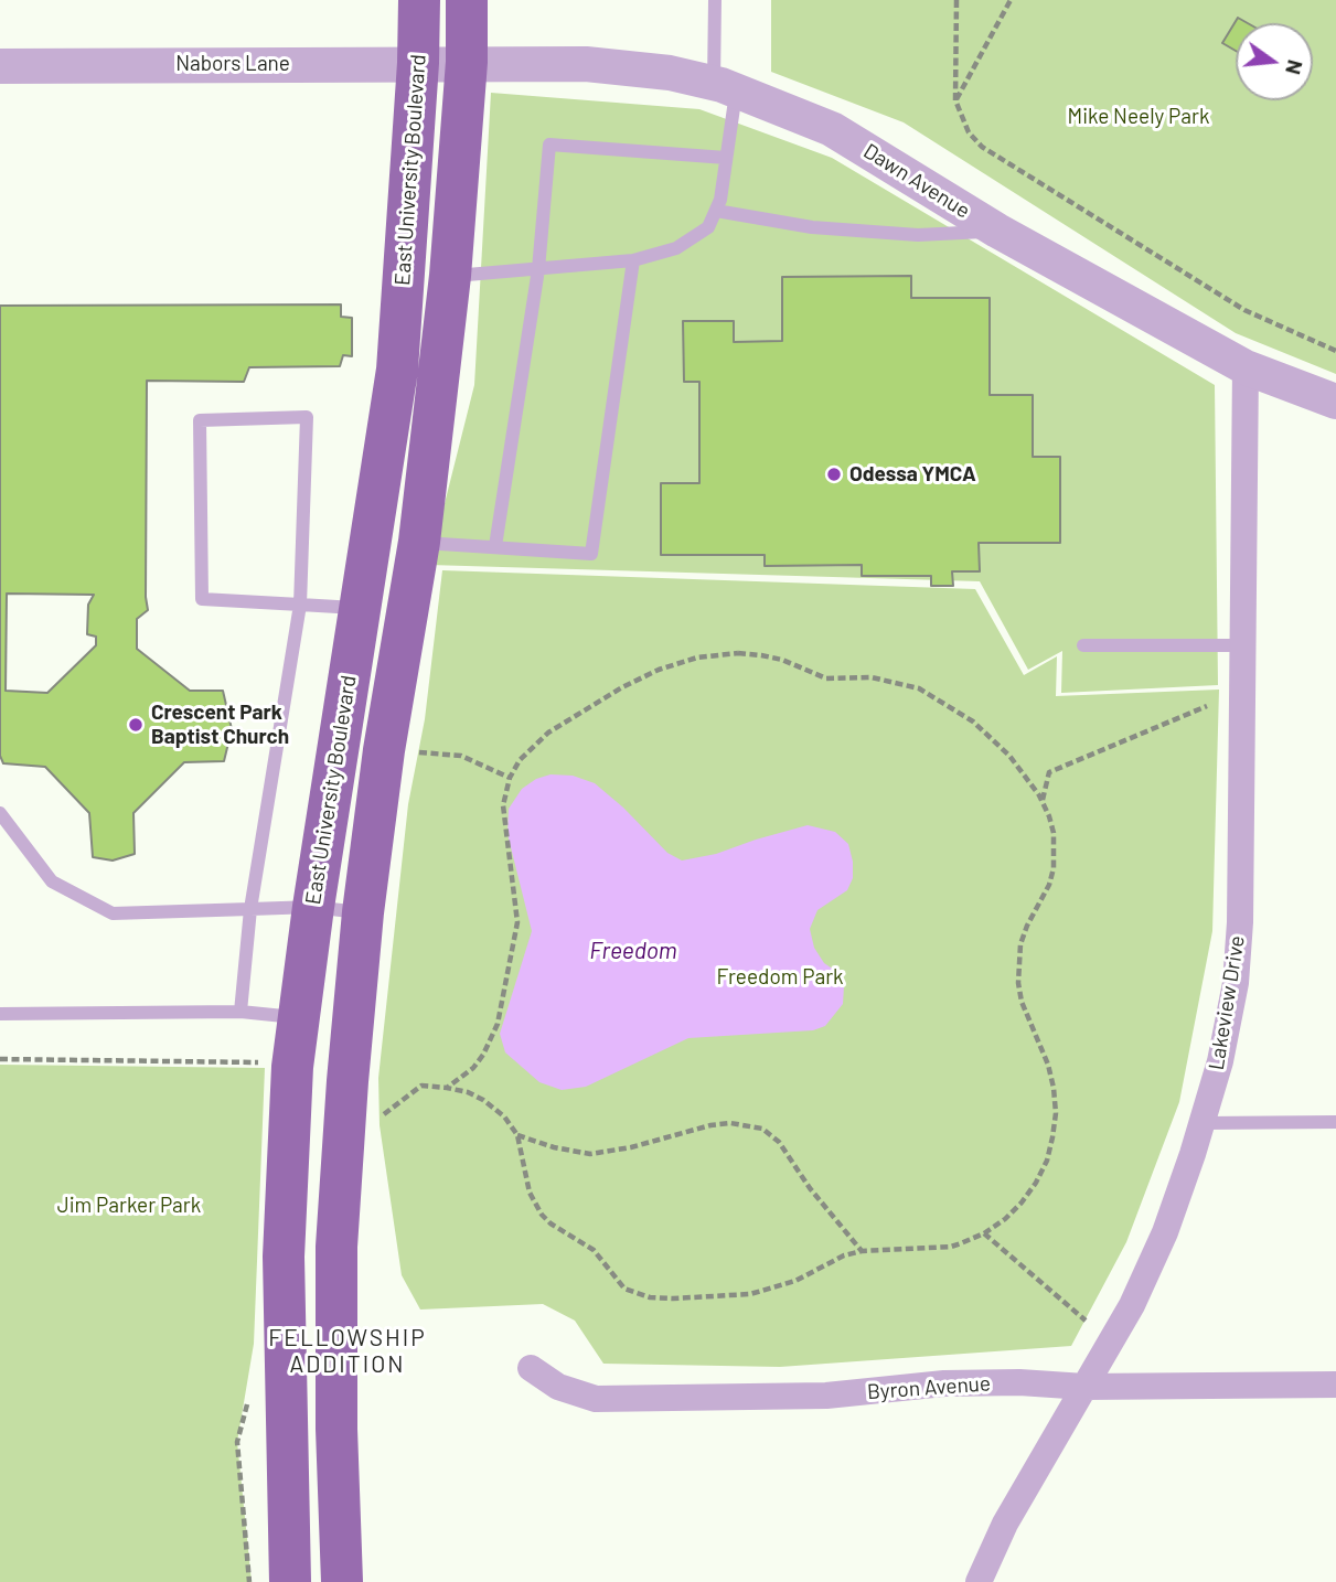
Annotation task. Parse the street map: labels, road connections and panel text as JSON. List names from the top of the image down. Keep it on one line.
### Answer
{"streets":{"main road":["East University Boulevard"],"street":["Nabors Lane","Dawn Avenue","Lakeview Drive","Byron Avenue"]},"crossings":[["Nabors Lane","East University Boulevard"],["Nabors Lane","Dawn Avenue"],["Dawn Avenue","Lakeview Drive"],["Lakeview Drive","Byron Avenue"]],"districts":["FELLOWSHIP ADDITION"],"water":["Freedom"],"parks":["Mike Neely Park","Freedom Park","Jim Parker Park"],"places":["Odessa YMCA","Crescent Park Baptist Church"],"north":"right"}
